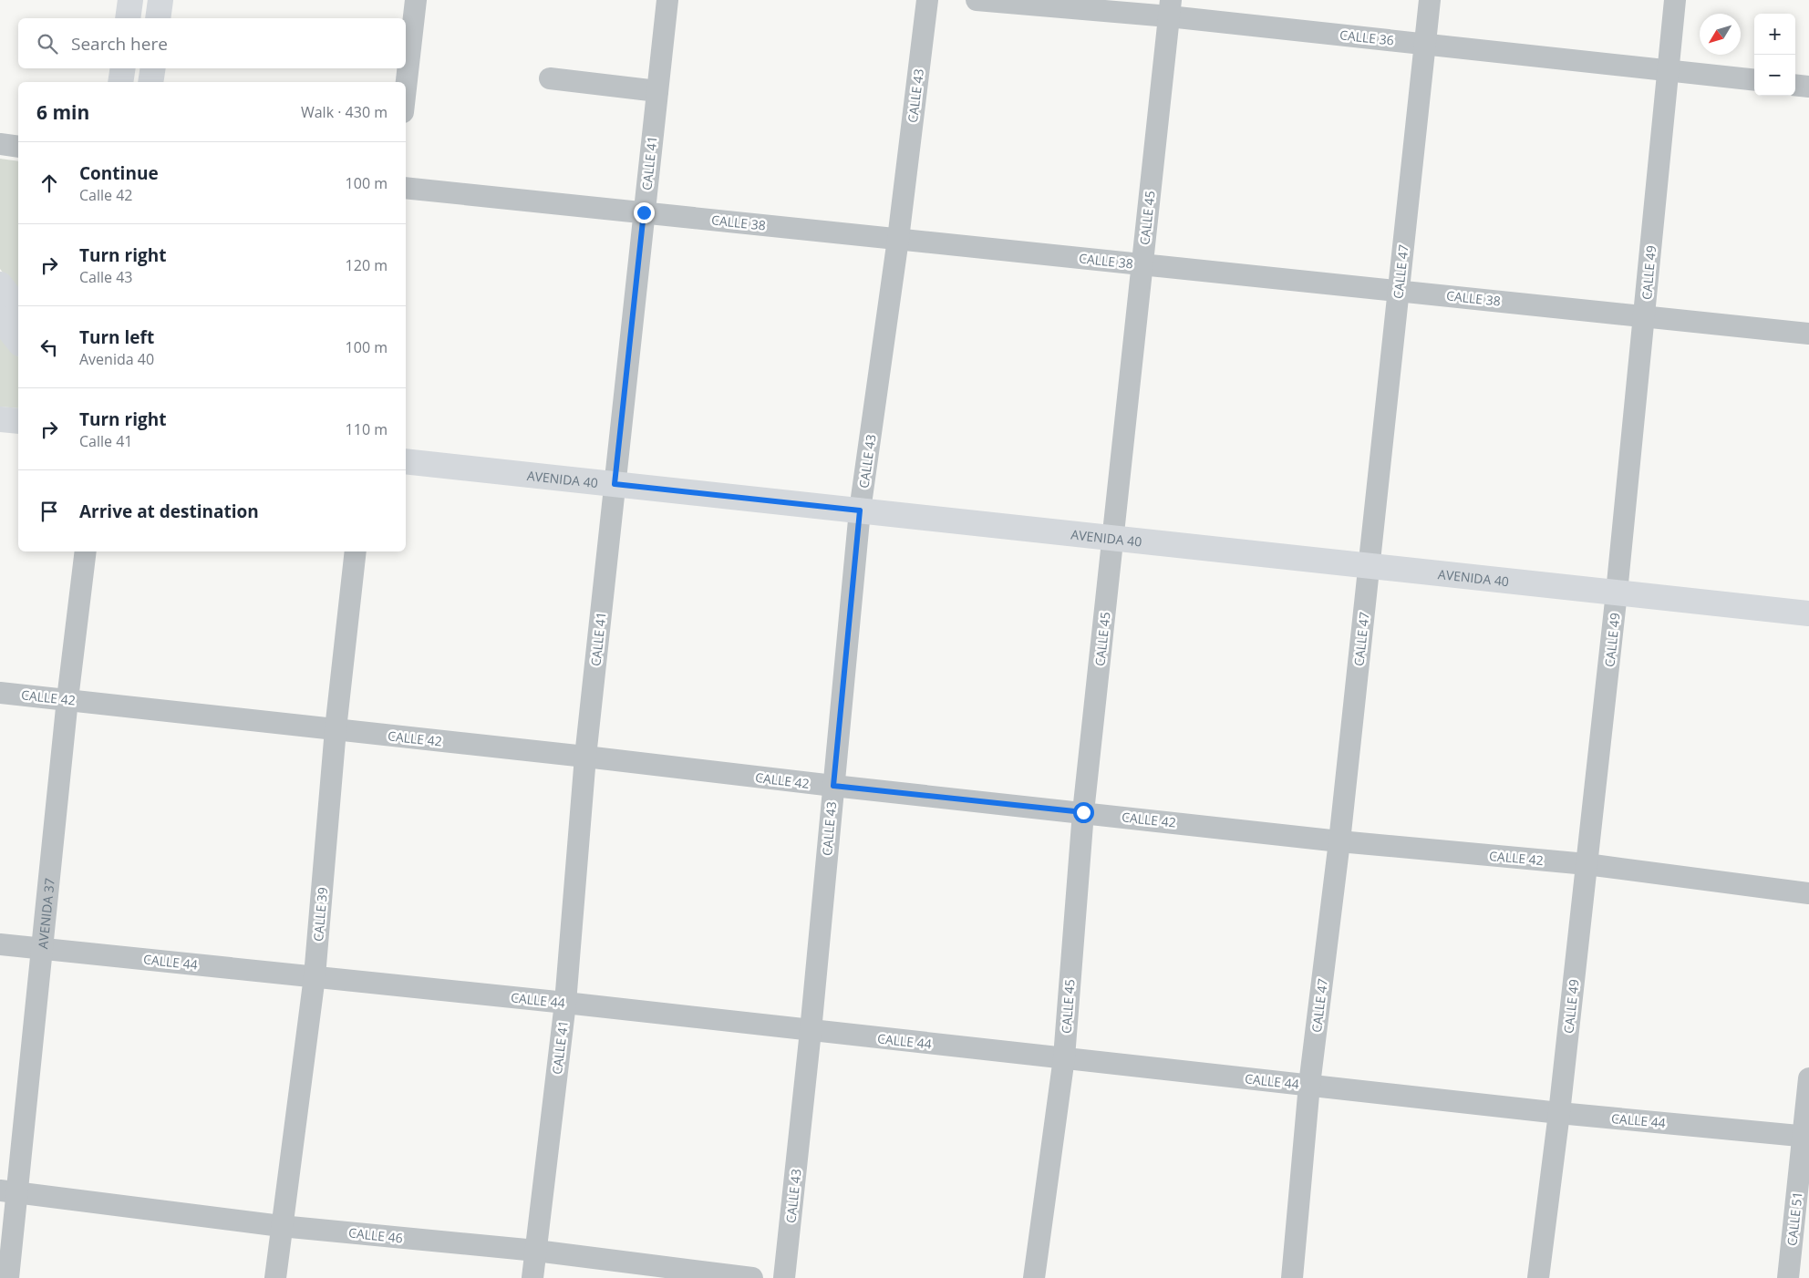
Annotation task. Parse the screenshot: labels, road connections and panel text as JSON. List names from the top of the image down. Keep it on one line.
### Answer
{"streets":{"main road":["AVENIDA 40"],"street":["CALLE 36","CALLE 43","CALLE 41","CALLE 45","CALLE 38","CALLE 47","CALLE 49","CALLE 42","AVENIDA 37","CALLE 39","CALLE 44","CALLE 51","CALLE 46"]},"crossings":[["CALLE 36","CALLE 45"],["CALLE 36","CALLE 47"],["CALLE 36","CALLE 49"],["CALLE 43","CALLE 38"],["CALLE 43","AVENIDA 40"],["CALLE 43","CALLE 42"],["CALLE 43","CALLE 44"],["CALLE 41","CALLE 38"],["CALLE 41","AVENIDA 40"],["CALLE 41","CALLE 42"],["CALLE 41","CALLE 44"],["CALLE 41","CALLE 46"],["CALLE 45","CALLE 38"],["CALLE 45","AVENIDA 40"],["CALLE 45","CALLE 42"],["CALLE 45","CALLE 44"],["CALLE 38","CALLE 47"],["CALLE 38","CALLE 49"],["CALLE 47","AVENIDA 40"],["CALLE 47","CALLE 42"],["CALLE 47","CALLE 44"],["CALLE 49","AVENIDA 40"],["CALLE 49","CALLE 42"],["CALLE 49","CALLE 44"],["CALLE 42","AVENIDA 37"],["CALLE 42","CALLE 39"],["AVENIDA 37","CALLE 44"],["AVENIDA 37","CALLE 46"],["CALLE 39","CALLE 44"],["CALLE 39","CALLE 46"],["CALLE 44","CALLE 51"]],"north":"bottom left","page":{"map_buttons":["+","−"],"search":"Search here","heading":["6 min","Walk · 430 m"],"list":[["Continue","Calle 42","100 m"],["Turn right","Calle 43","120 m"],["Turn left","Avenida 40","100 m"],["Turn right","Calle 41","110 m"],"Arrive at destination"]}}
